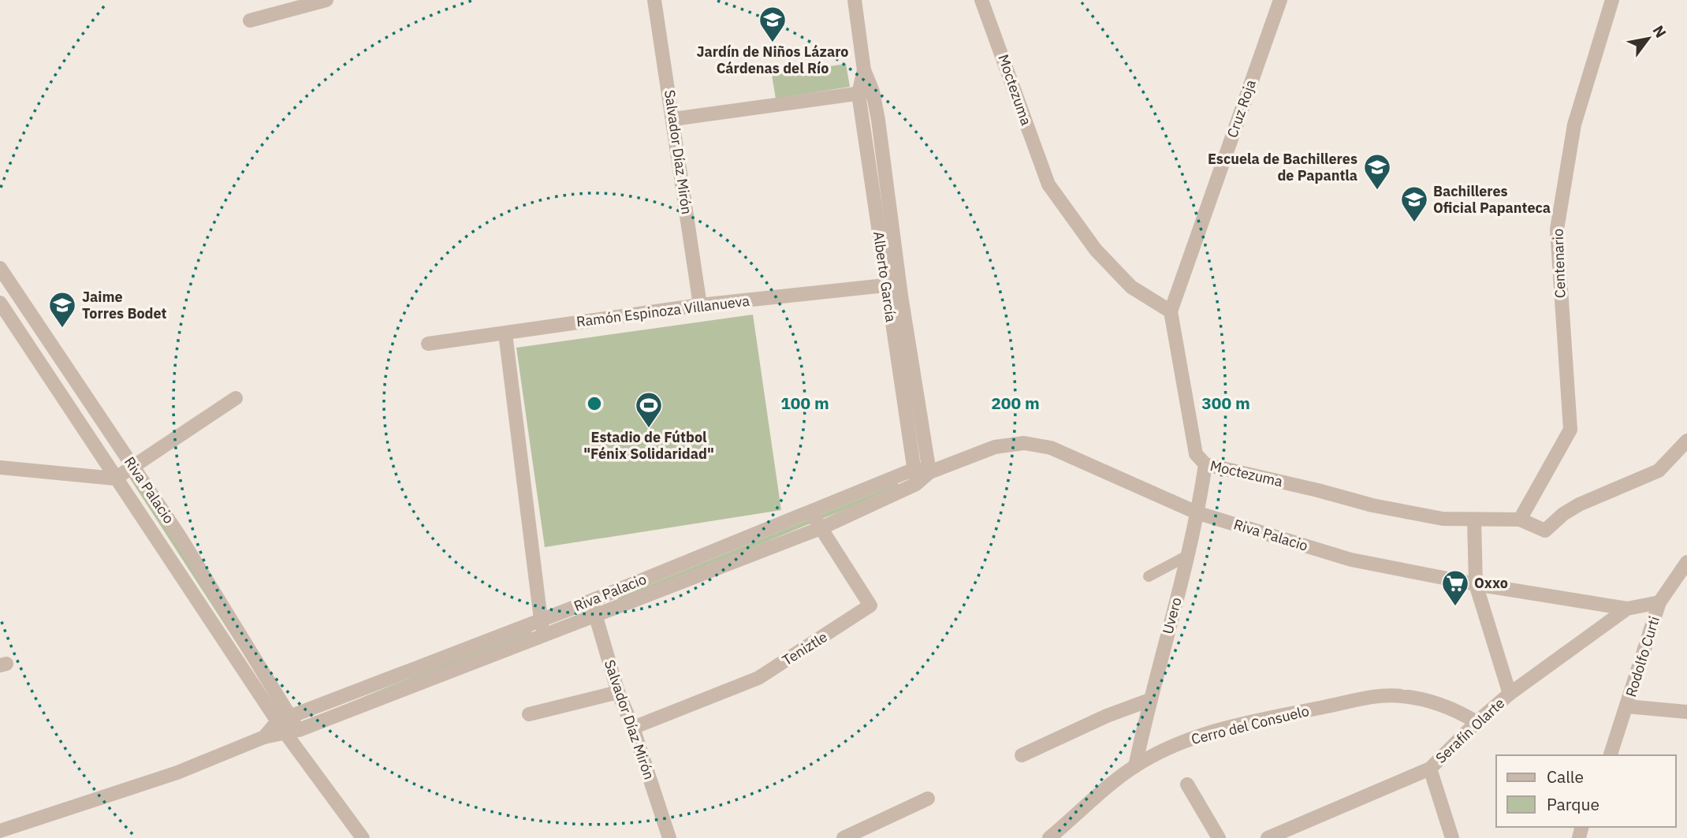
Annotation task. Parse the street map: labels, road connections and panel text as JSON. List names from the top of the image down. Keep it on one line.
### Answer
{"streets":{"street":["Moctezuma","Cruz Roja","Salvador Díaz Mirón","Centenario","Alberto García","Ramón Espinoza Villanueva","Riva Palacio","Uvero","Teniztle","Rodolfo Curti","Cerro del Consuelo","Serafín Olarte"]},"crossings":[["Moctezuma","Cruz Roja"],["Moctezuma","Centenario"],["Moctezuma","Uvero"],["Salvador Díaz Mirón","Ramón Espinoza Villanueva"],["Salvador Díaz Mirón","Riva Palacio"],["Salvador Díaz Mirón","Teniztle"],["Alberto García","Ramón Espinoza Villanueva"],["Alberto García","Riva Palacio"],["Riva Palacio","Uvero"],["Riva Palacio","Teniztle"],["Riva Palacio","Serafín Olarte"],["Uvero","Cerro del Consuelo"],["Rodolfo Curti","Serafín Olarte"],["Cerro del Consuelo","Serafín Olarte"]],"places":{"school or university":["Jardín de Niños Lázaro Cárdenas del Río","Escuela de Bachilleres de Papantla","Bachilleres Oficial Papanteca","Jaime Torres Bodet"],"sports":["Estadio de Fútbol \"Fénix Solidaridad\""],"supermarket":["Oxxo"]},"legend":["Calle","Parque"],"north":"top right","rings":["100 m","200 m","300 m"]}
